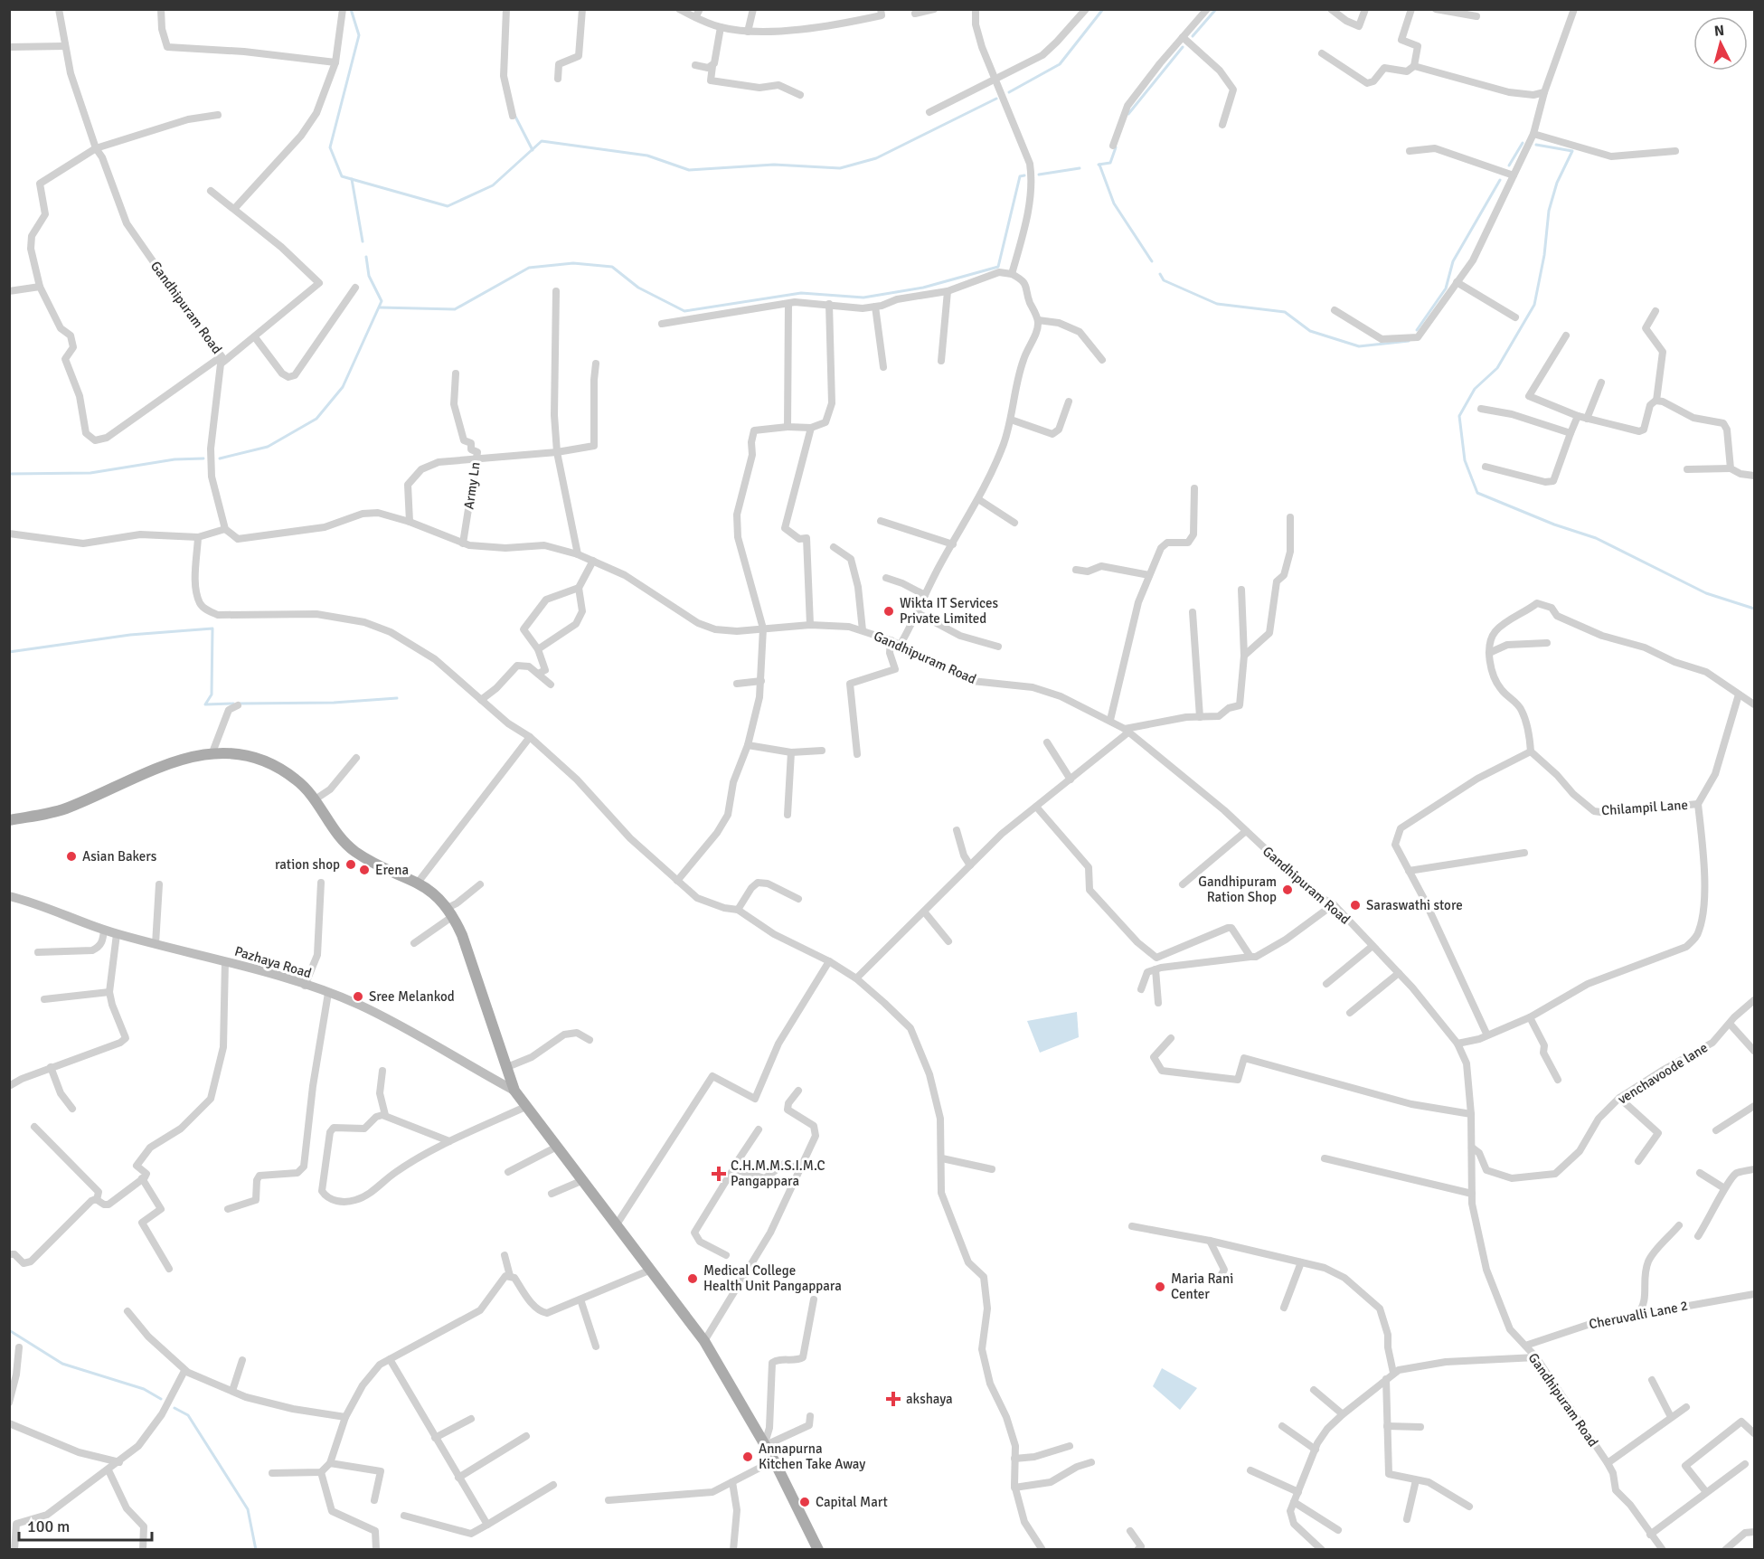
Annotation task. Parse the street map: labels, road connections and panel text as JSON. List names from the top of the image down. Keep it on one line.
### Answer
{"streets":{"street":["Gandhipuram Road","Army Ln","Chilampil Lane","Pazhaya Road","venchavoode lane","Cheruvalli Lane 2"]},"crossings":[["Gandhipuram Road","Army Ln"],["Gandhipuram Road","Chilampil Lane"],["Gandhipuram Road","venchavoode lane"],["Gandhipuram Road","Cheruvalli Lane 2"]],"places":{"other":["Wikta IT Services Private Limited","Asian Bakers","ration shop","Erena","Gandhipuram Ration Shop","Saraswathi store","Sree Melankod","Medical College Health Unit Pangappara","Maria Rani Center","Annapurna Kitchen Take Away","Capital Mart"],"health":["C.H.M.M.S.I.M.C Pangappara","akshaya"]},"scale_bar":"100 m","north":"top"}
